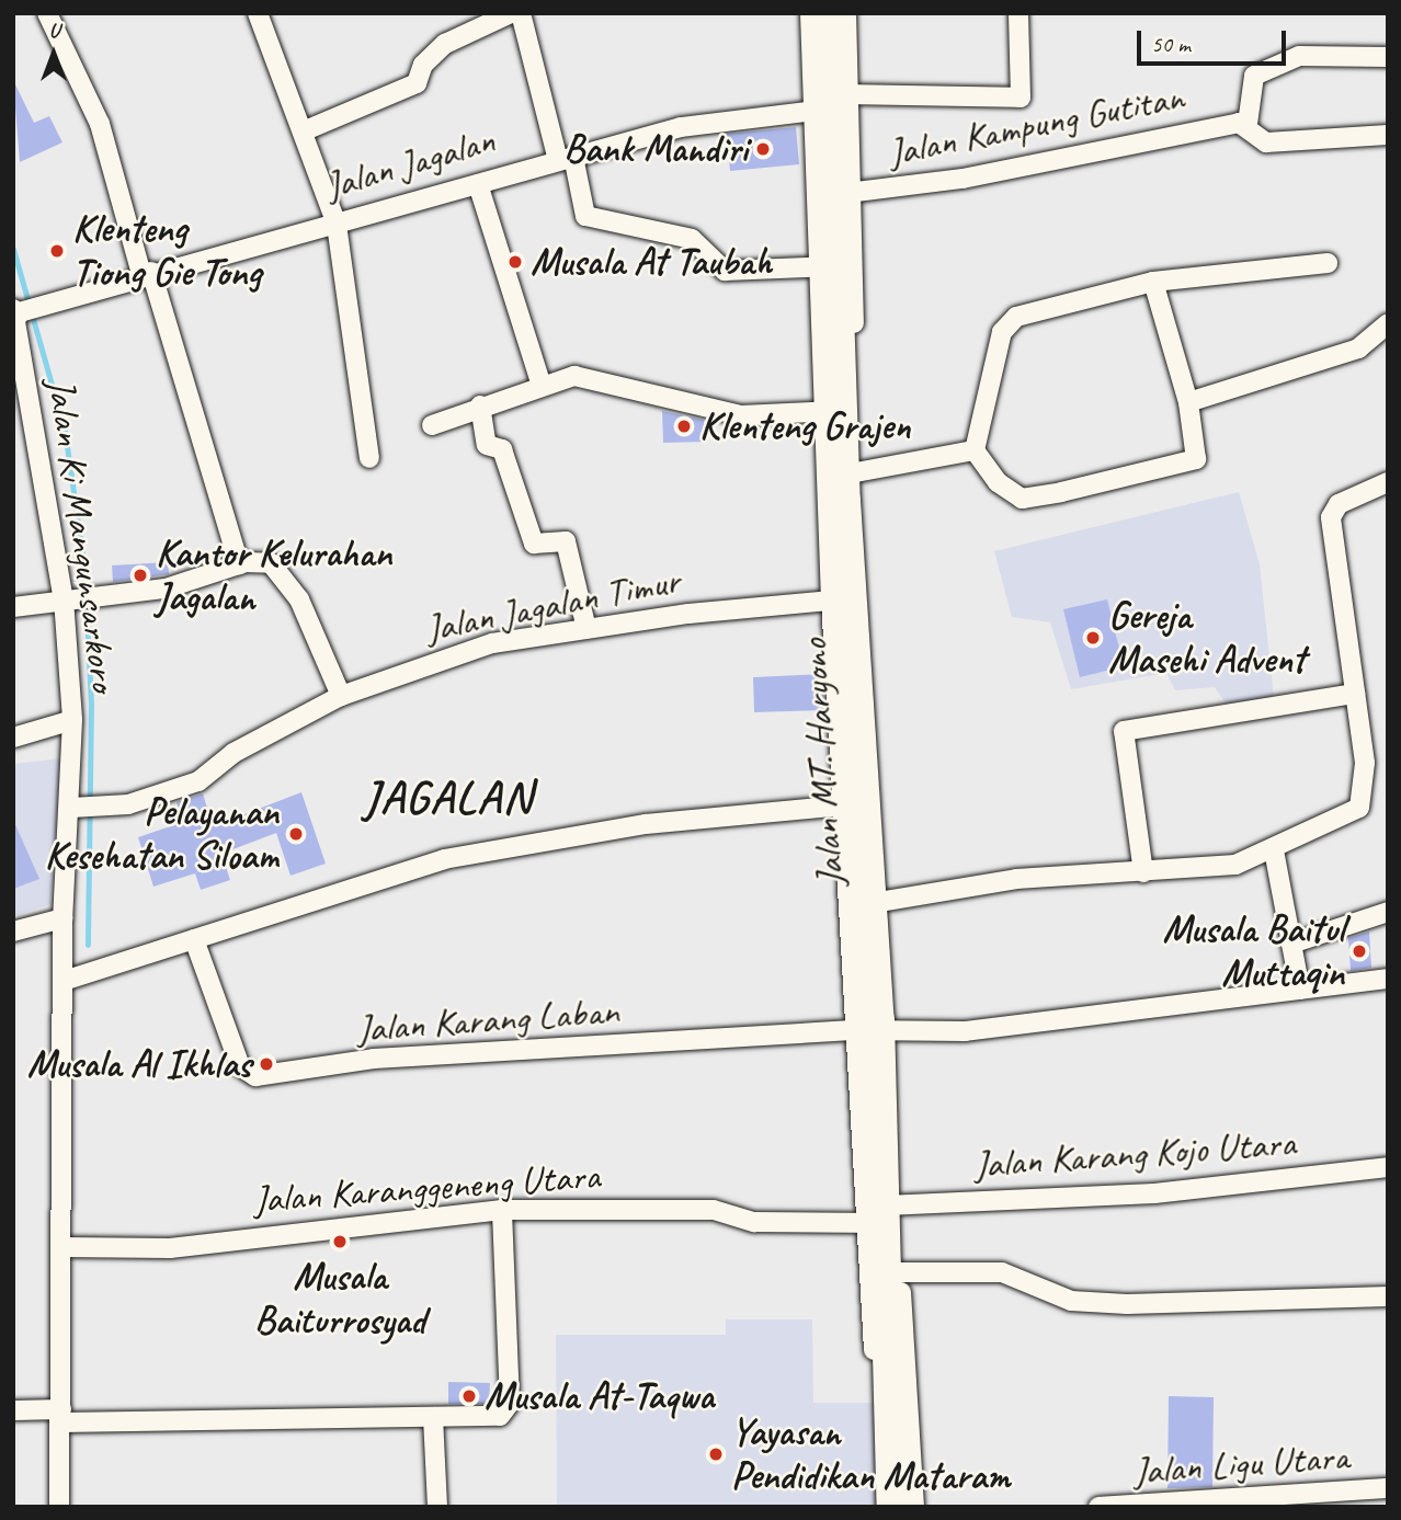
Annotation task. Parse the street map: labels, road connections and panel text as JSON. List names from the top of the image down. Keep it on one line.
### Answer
{"streets":{"main road":["Jalan MT. Haryono"],"street":["Jalan Kampung Gutitan","Jalan Jagalan","Jalan Ki Mangunsarkoro","Jalan Jagalan Timur","Jalan Karang Laban","Jalan Karang Kojo Utara","Jalan Karanggeneng Utara","Jalan Ligu Utara"]},"crossings":[["Jalan Kampung Gutitan","Jalan MT. Haryono"],["Jalan Jagalan","Jalan Ki Mangunsarkoro"],["Jalan Jagalan","Jalan MT. Haryono"],["Jalan Ki Mangunsarkoro","Jalan Jagalan Timur"],["Jalan Ki Mangunsarkoro","Jalan Karanggeneng Utara"],["Jalan Jagalan Timur","Jalan MT. Haryono"],["Jalan MT. Haryono","Jalan Karang Laban"],["Jalan MT. Haryono","Jalan Karang Kojo Utara"],["Jalan MT. Haryono","Jalan Karanggeneng Utara"],["Jalan Karang Kojo Utara","Jalan Karanggeneng Utara"]],"districts":["JAGALAN"],"places":["Bank Mandiri","Klenteng Tiong Gie Tong","Musala At Taubah","Klenteng Grajen","Kantor Kelurahan Jagalan","Gereja Masehi Advent","Pelayanan Kesehatan Siloam","Musala Baitul Muttaqin","Musala Al Ikhlas","Musala Baiturrosyad","Musala At-Taqwa","Yayasan Pendidikan Mataram"],"scale_bar":"50 m","north":"top"}
